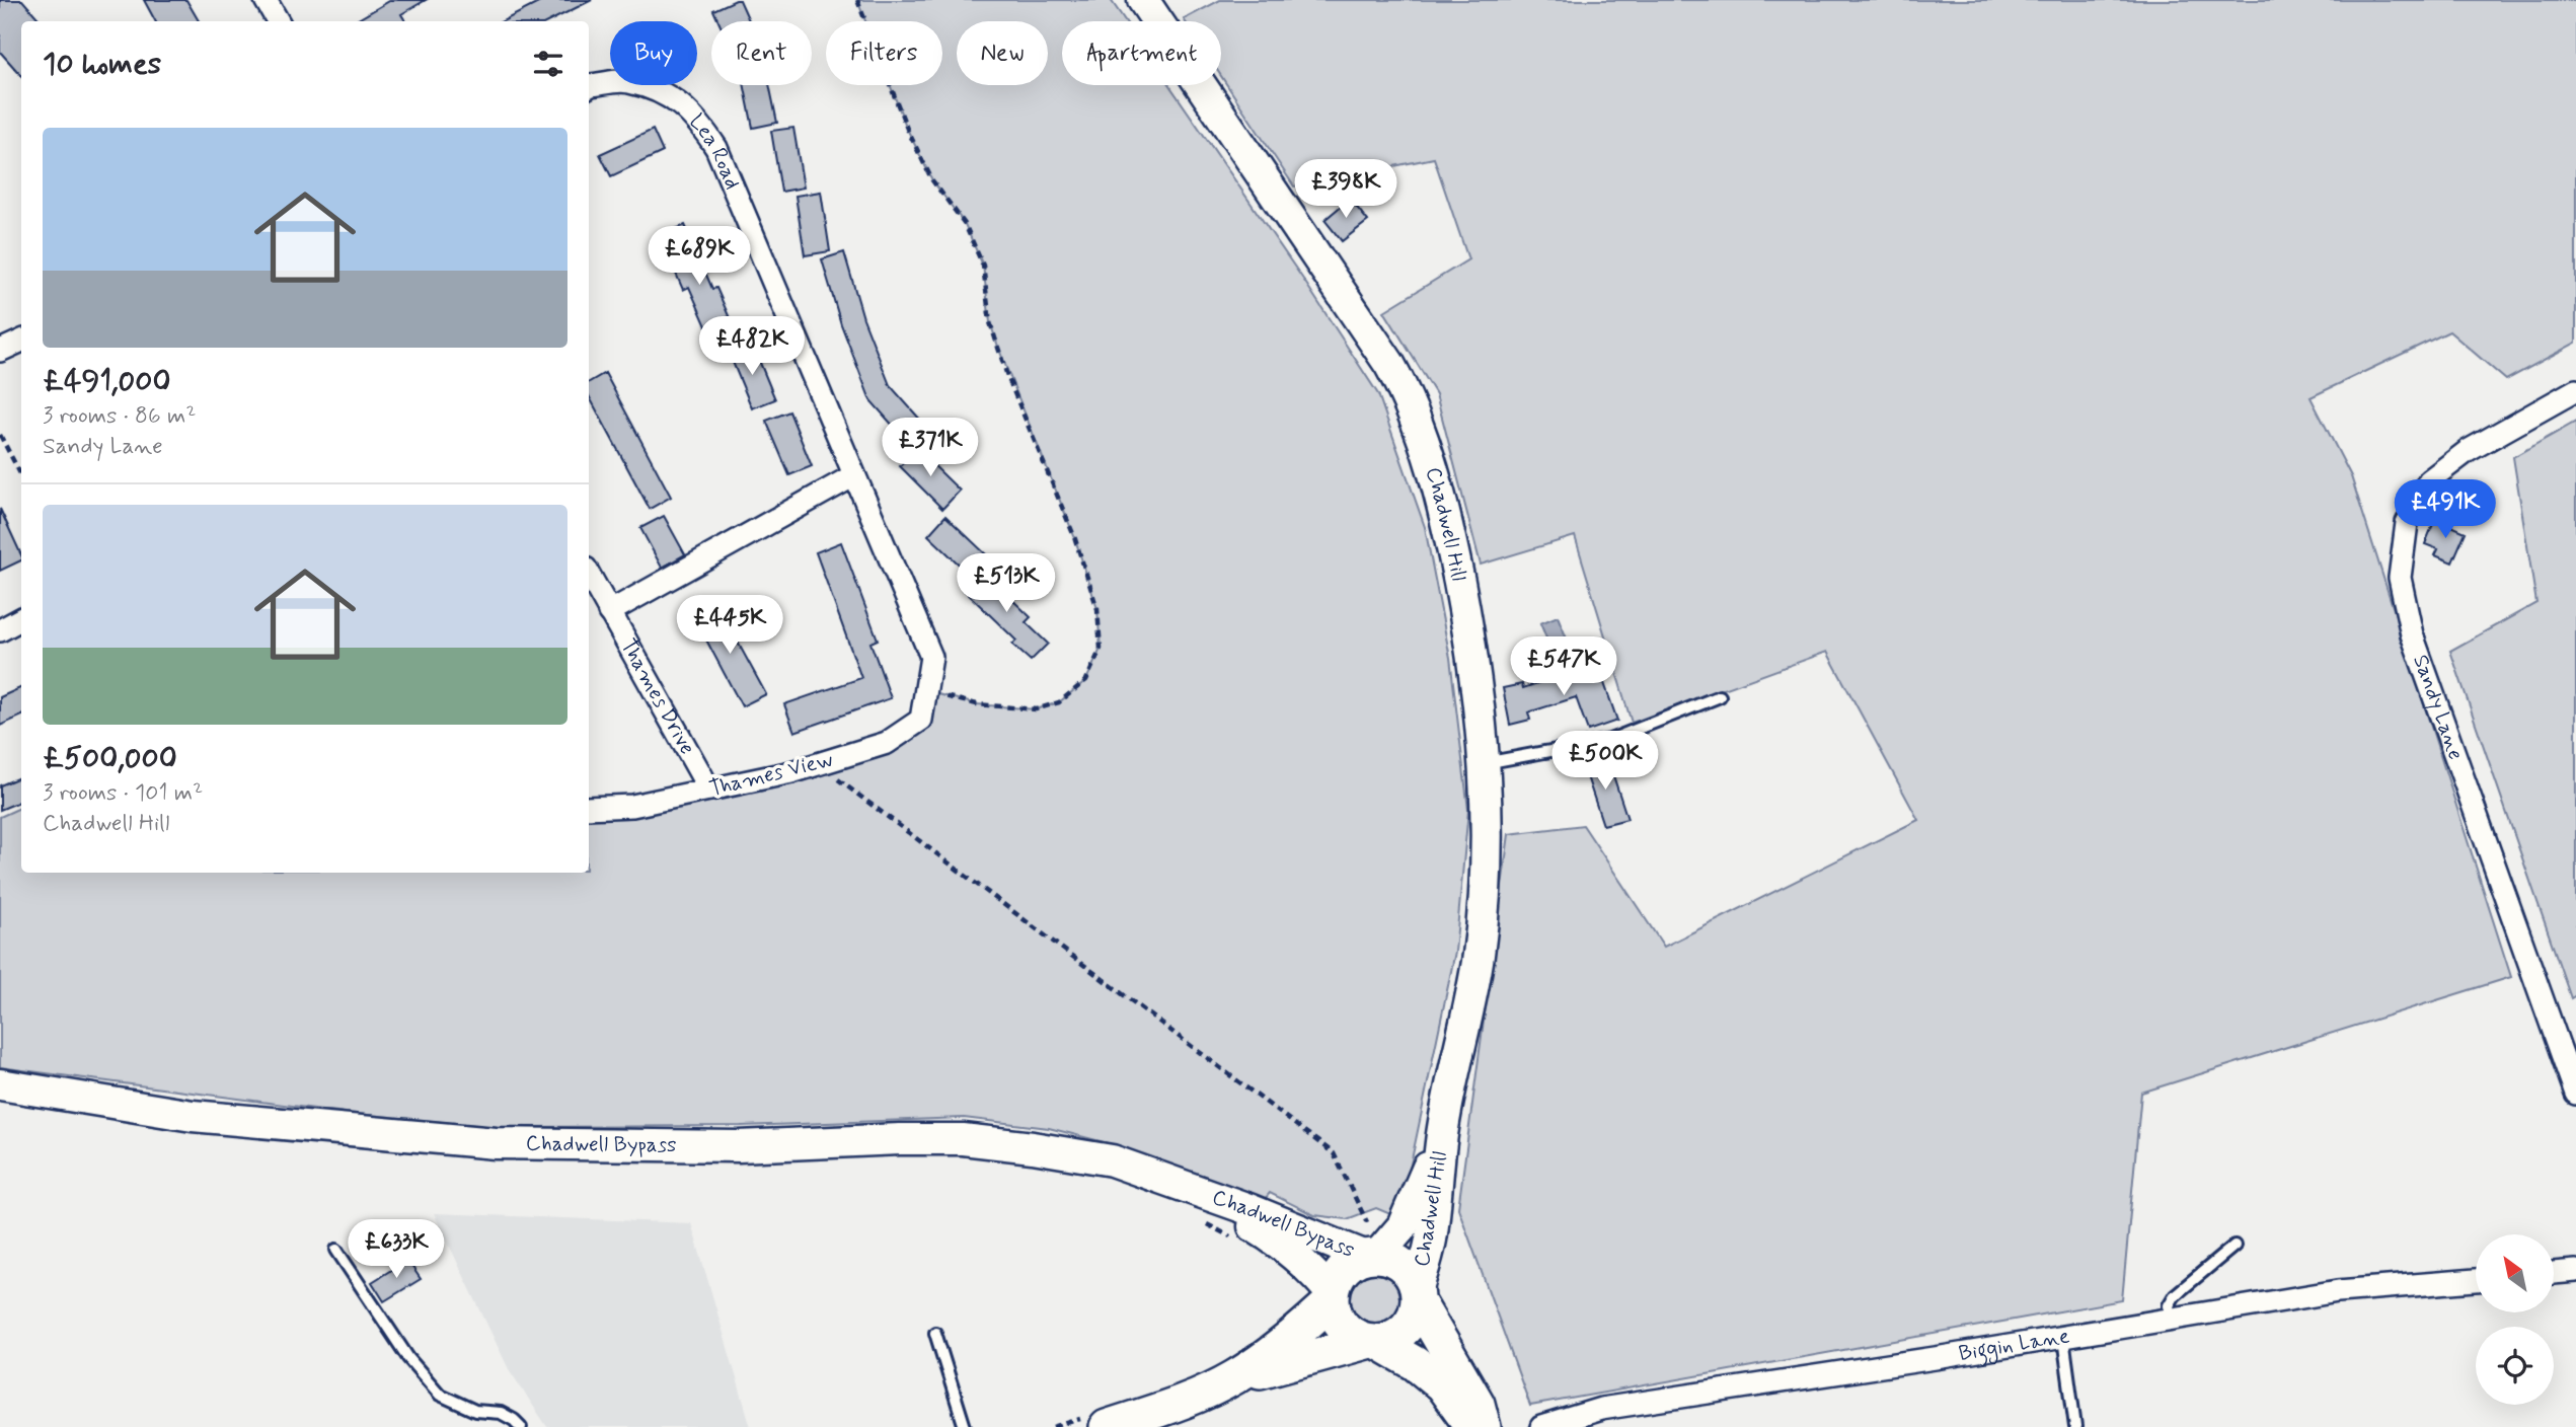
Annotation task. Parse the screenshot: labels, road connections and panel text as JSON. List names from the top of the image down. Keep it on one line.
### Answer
{"streets":{"main road":["Chadwell Hill","Chadwell Bypass"],"street":["Lea Road","Thames Drive","Sandy Lane","Thames View","Biggin Lane"]},"crossings":[["Lea Road","Thames View"],["Chadwell Hill","Chadwell Bypass"],["Thames Drive","Thames View"]],"north":"top left","page":{"chip":["Buy","Rent","Filters","New","Apartment"],"heading":"10 homes","list":[{"name":"£491,000","note":"3 rooms · 86 m² · Sandy Lane"},{"name":"£500,000","note":"3 rooms · 101 m² · Chadwell Hill"}],"price":["£398K","£689K","£482K","£371K","£491K","£513K","£445K","£547K","£500K","£633K"]}}
